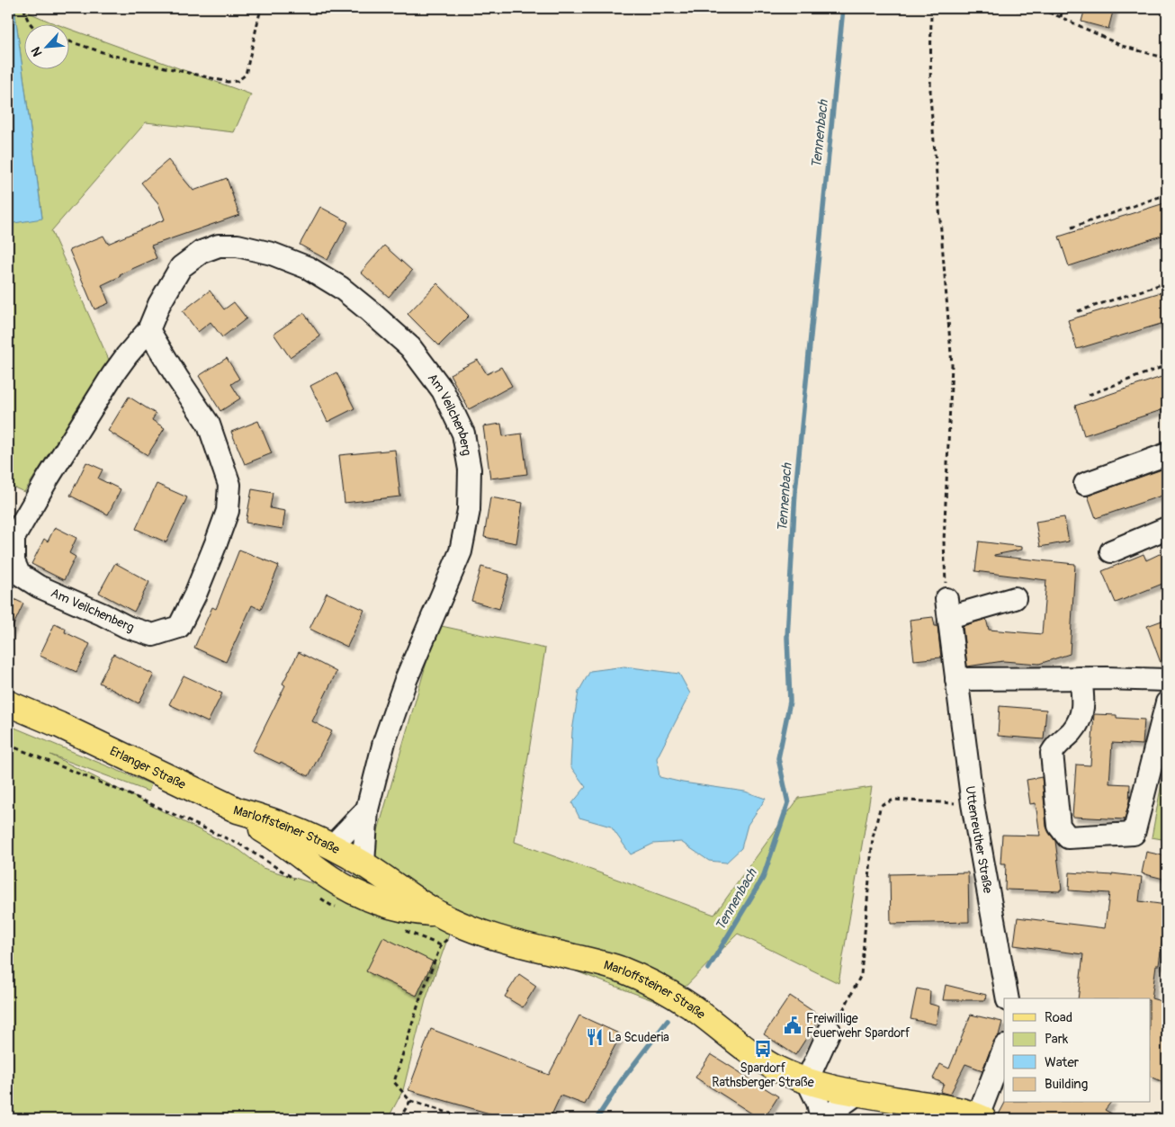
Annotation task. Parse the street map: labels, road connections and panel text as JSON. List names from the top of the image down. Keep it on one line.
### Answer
{"streets":{"main road":["Erlanger Straße","Marloffsteiner Straße"],"street":["Am Veilchenberg","Uttenreuther Straße"]},"crossings":[["Am Veilchenberg","Marloffsteiner Straße"],["Erlanger Straße","Marloffsteiner Straße"]],"water":["Tennenbach"],"places":{"public building":["Freiwillige Feuerwehr Spardorf"],"restaurant":["La Scuderia"],"bus stop":["Spardorf Rathsberger Straße"]},"legend":["Road","Park","Water","Building"],"north":"bottom left"}
